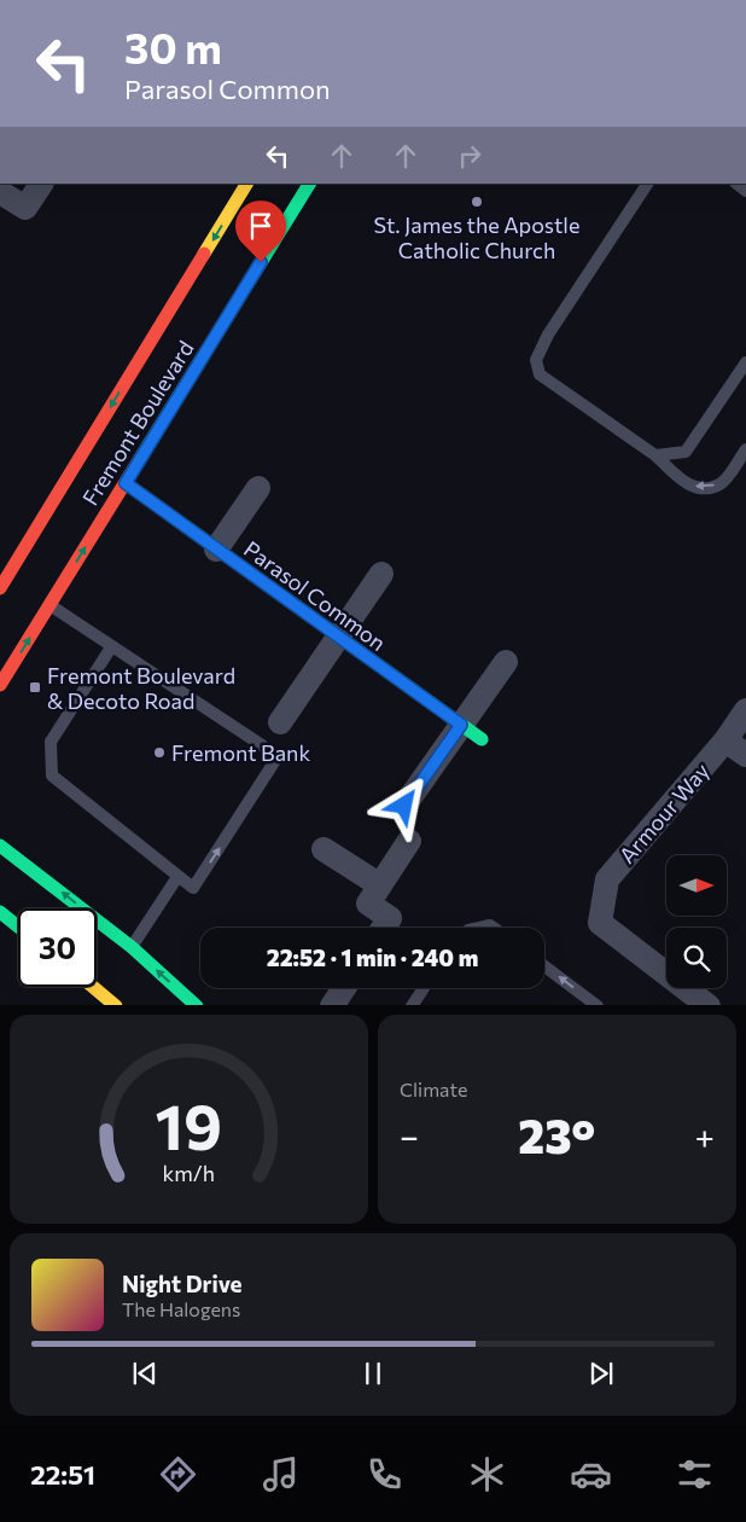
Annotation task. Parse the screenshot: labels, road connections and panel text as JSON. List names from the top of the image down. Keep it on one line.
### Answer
{"streets":{"main road":["Fremont Boulevard","Parasol Common"],"street":["Armour Way"]},"crossings":[["Fremont Boulevard","Parasol Common"]],"places":{"other":["St. James the Apostle Catholic Church","Fremont Bank"],"transit":["Fremont Boulevard & Decoto Road"]},"north":"right","page":{"turn":["30 m","Parasol Common"],"limit":"30","trip":"22:52 · 1 min · 240 m","tile":"Climate","heat":["−","23°","+"],"song":["Night Drive","The Halogens"],"tabs":"22:51","gauge":["19","km/h"]}}
